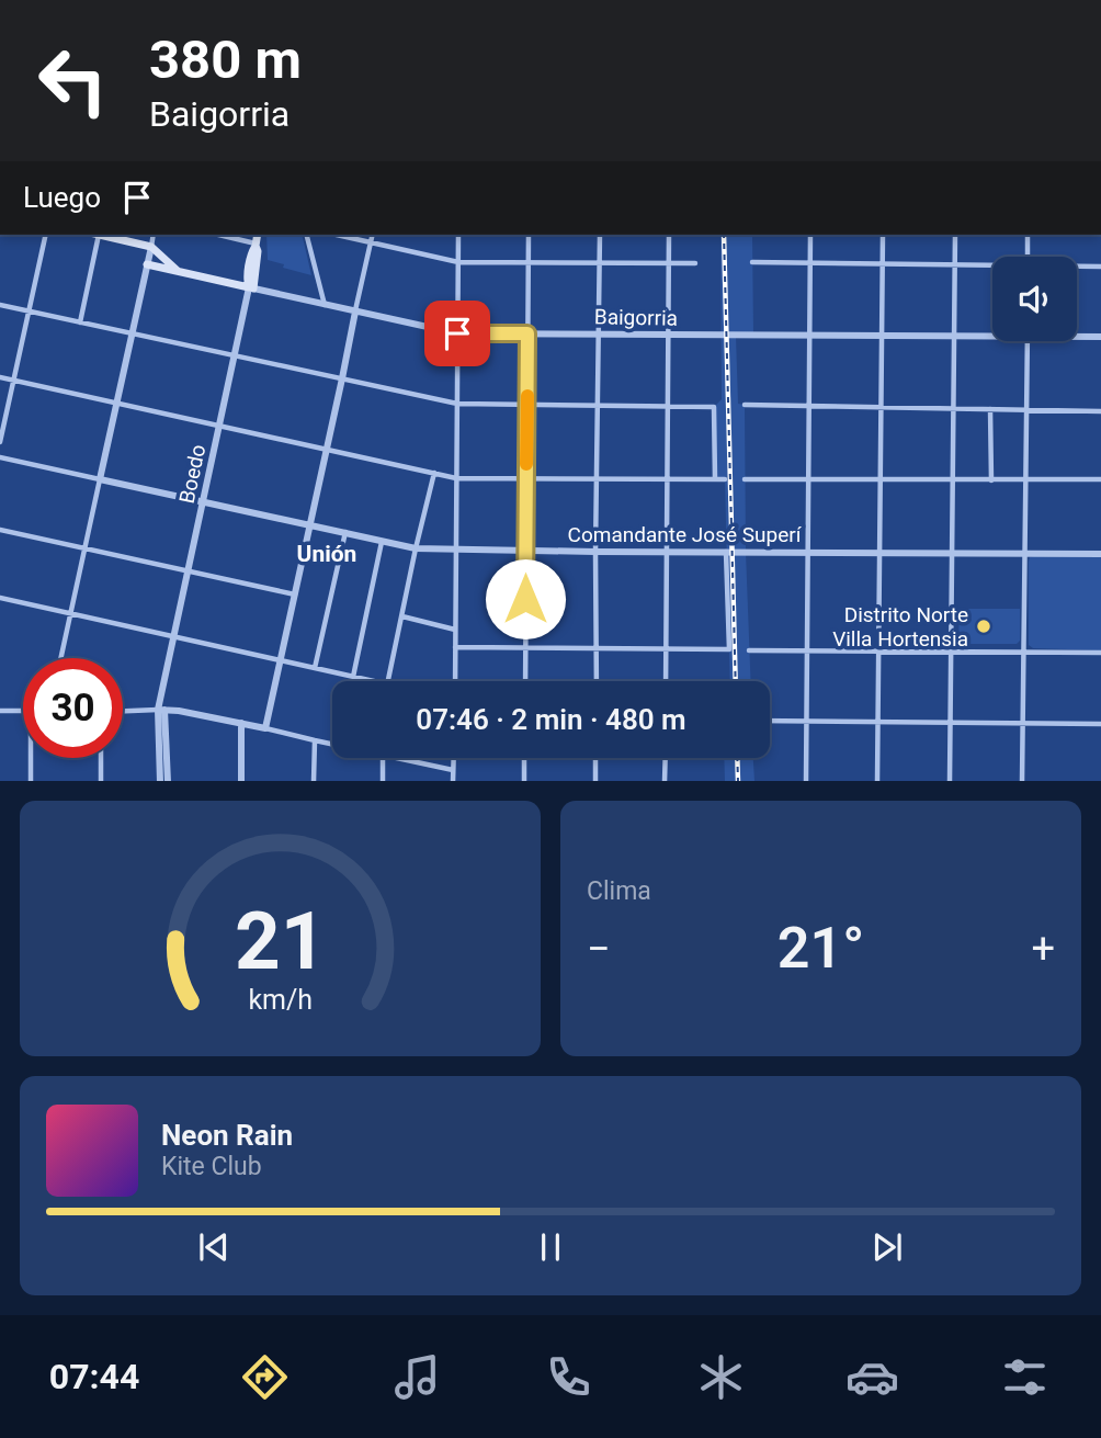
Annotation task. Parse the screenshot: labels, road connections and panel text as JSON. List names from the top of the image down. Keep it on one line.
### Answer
{"streets":{"main road":["Baigorria","Boedo"],"street":["Comandante José Superí"]},"crossings":[["Baigorria","Boedo"],["Boedo","Comandante José Superí"]],"districts":["Unión"],"places":["Distrito Norte Villa Hortensia"],"page":{"turn":["380 m","Baigorria"],"then":"Luego","limit":"30","trip":"07:46 · 2 min · 480 m","tile":"Clima","heat":["−","21°","+"],"song":["Neon Rain","Kite Club"],"tabs":"07:44","gauge":["21","km/h"]}}
